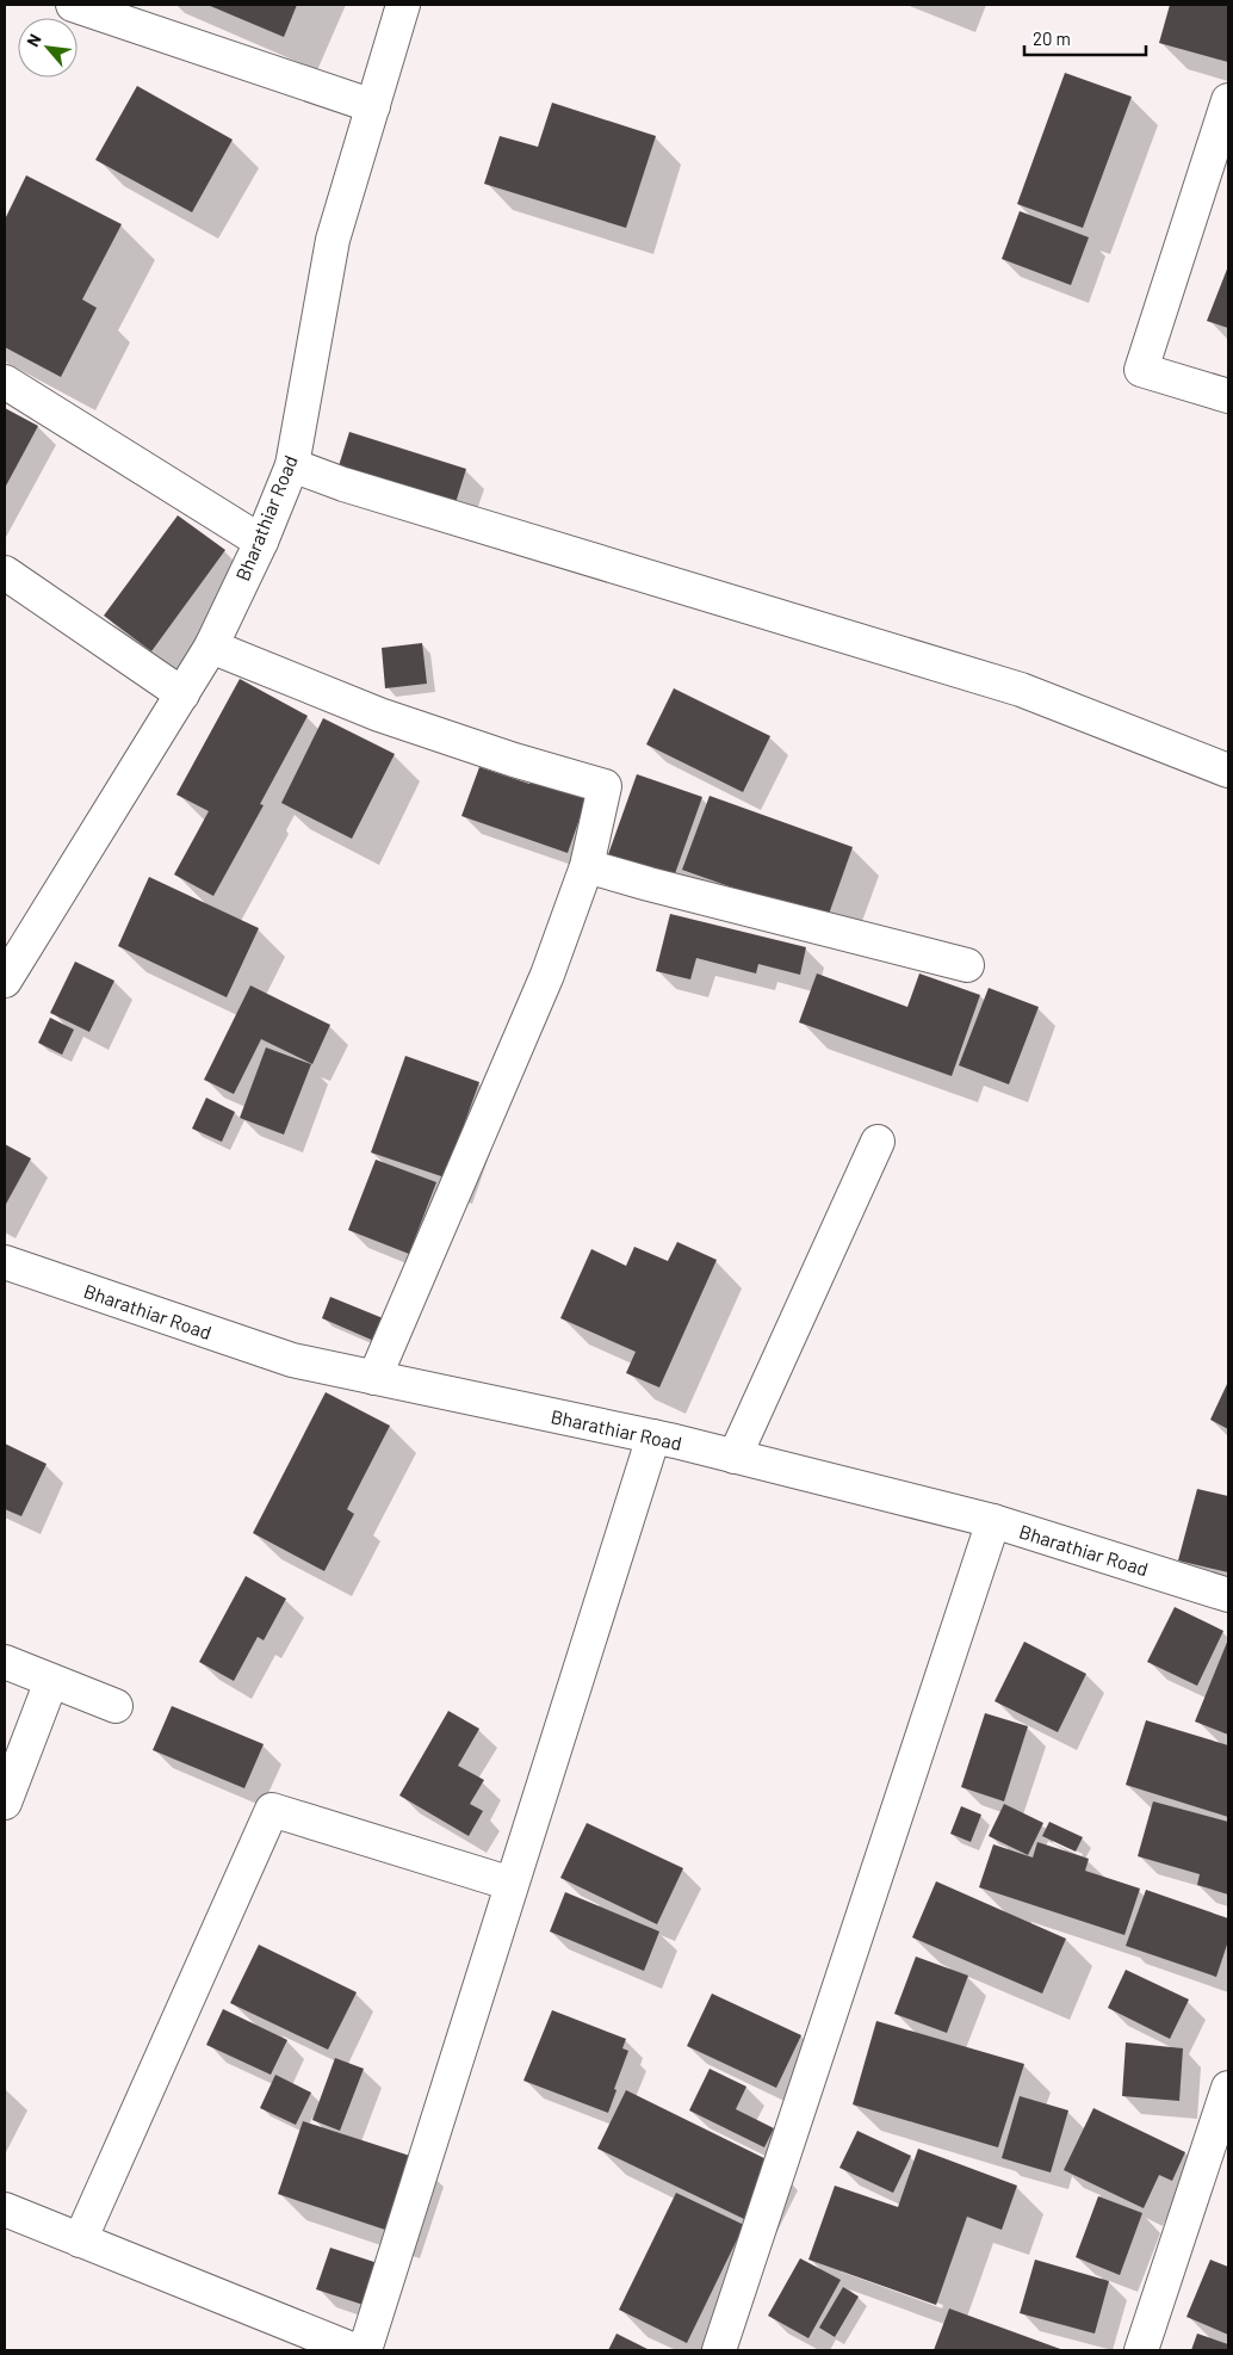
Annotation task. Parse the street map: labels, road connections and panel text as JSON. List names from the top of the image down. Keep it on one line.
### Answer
{"streets":{"street":["Bharathiar Road"]},"scale_bar":"20 m","north":"top left"}
